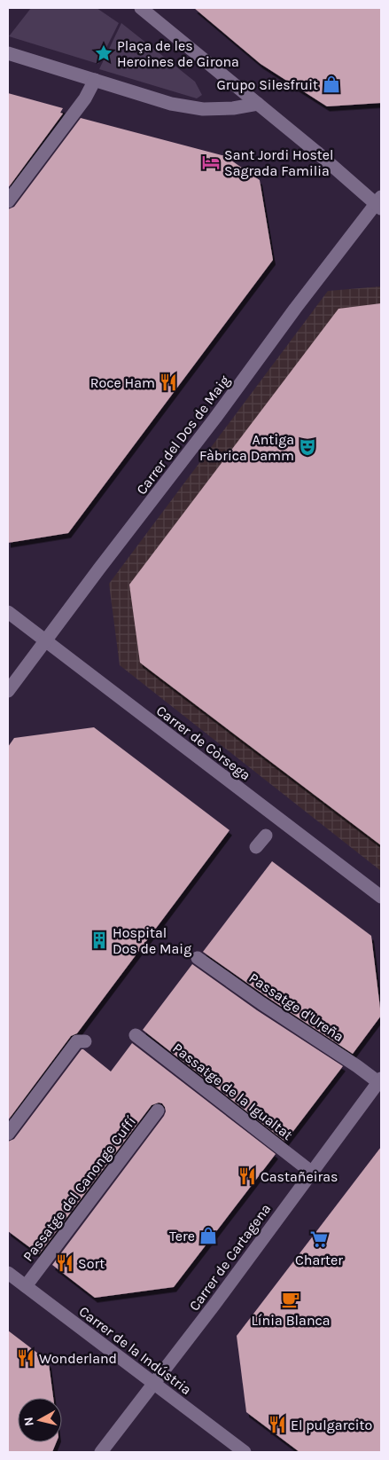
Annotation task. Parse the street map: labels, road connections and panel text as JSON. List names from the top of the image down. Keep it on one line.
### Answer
{"streets":{"street":["Carrer del Dos de Maig","Carrer de Còrsega","Passatge d'Ureña","Passatge de la Igualtat","Passatge del Canonge Cuffí","Carrer de Cartagena","Carrer de la Indústria"]},"crossings":[["Carrer del Dos de Maig","Carrer de Còrsega"],["Passatge d'Ureña","Carrer de Cartagena"],["Passatge de la Igualtat","Carrer de Cartagena"],["Passatge del Canonge Cuffí","Carrer de la Indústria"],["Carrer de Cartagena","Carrer de la Indústria"]],"places":{"place":["Plaça de les Heroines de Girona"],"shop":["Grupo Silesfruit","Tere"],"hotel":["Sant Jordi Hostel Sagrada Familia"],"restaurant":["Roce Ham","Castañeiras","Sort","Wonderland","El pulgarcito"],"theatre":["Antiga Fàbrica Damm"],"building":["Hospital Dos de Maig"],"supermarket":["Charter"],"cafe":["Línia Blanca"]},"north":"left"}
